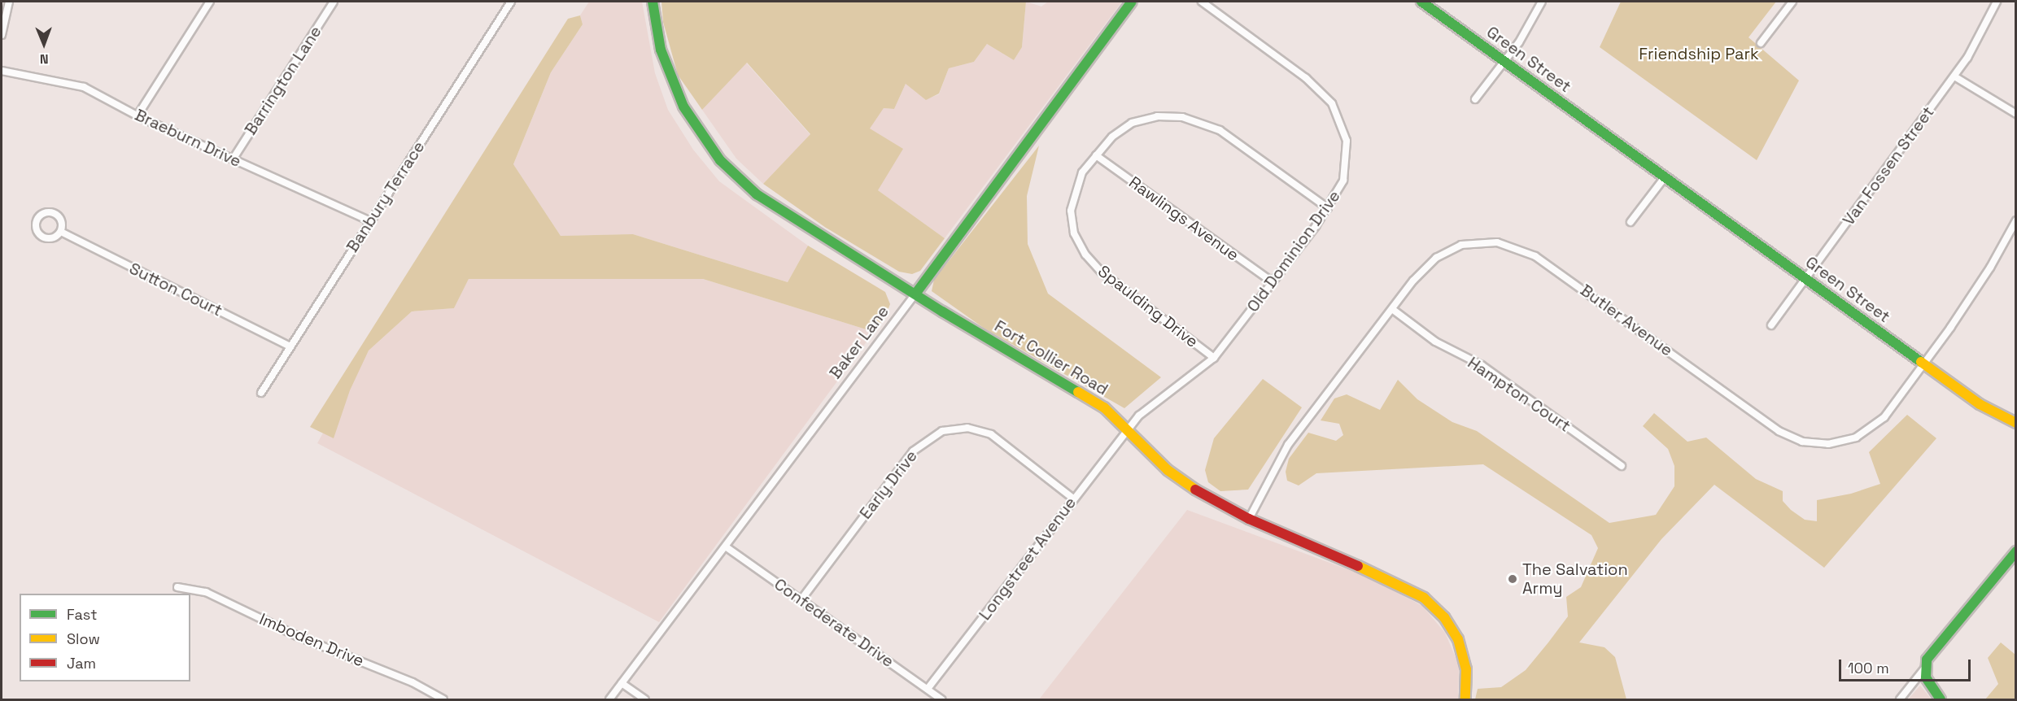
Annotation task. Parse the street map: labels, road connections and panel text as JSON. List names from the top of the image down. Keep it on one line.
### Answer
{"streets":{"street":["Green Street","Barrington Lane","Braeburn Drive","Van Fossen Street","Banbury Terrace","Rawlings Avenue","Old Dominion Drive","Sutton Court","Spaulding Drive","Butler Avenue","Baker Lane","Fort Collier Road","Hampton Court","Early Drive","Longstreet Avenue","Confederate Drive","Imboden Drive"]},"crossings":[["Green Street","Van Fossen Street"],["Green Street","Butler Avenue"],["Barrington Lane","Braeburn Drive"],["Braeburn Drive","Banbury Terrace"],["Banbury Terrace","Sutton Court"],["Rawlings Avenue","Old Dominion Drive"],["Rawlings Avenue","Spaulding Drive"],["Old Dominion Drive","Spaulding Drive"],["Old Dominion Drive","Fort Collier Road"],["Old Dominion Drive","Longstreet Avenue"],["Butler Avenue","Fort Collier Road"],["Butler Avenue","Hampton Court"],["Baker Lane","Fort Collier Road"],["Baker Lane","Confederate Drive"],["Fort Collier Road","Longstreet Avenue"],["Early Drive","Longstreet Avenue"],["Early Drive","Confederate Drive"],["Longstreet Avenue","Confederate Drive"]],"parks":["Friendship Park"],"places":["The Salvation Army"],"legend":["Fast","Slow","Jam"],"scale_bar":"100 m","north":"bottom"}
